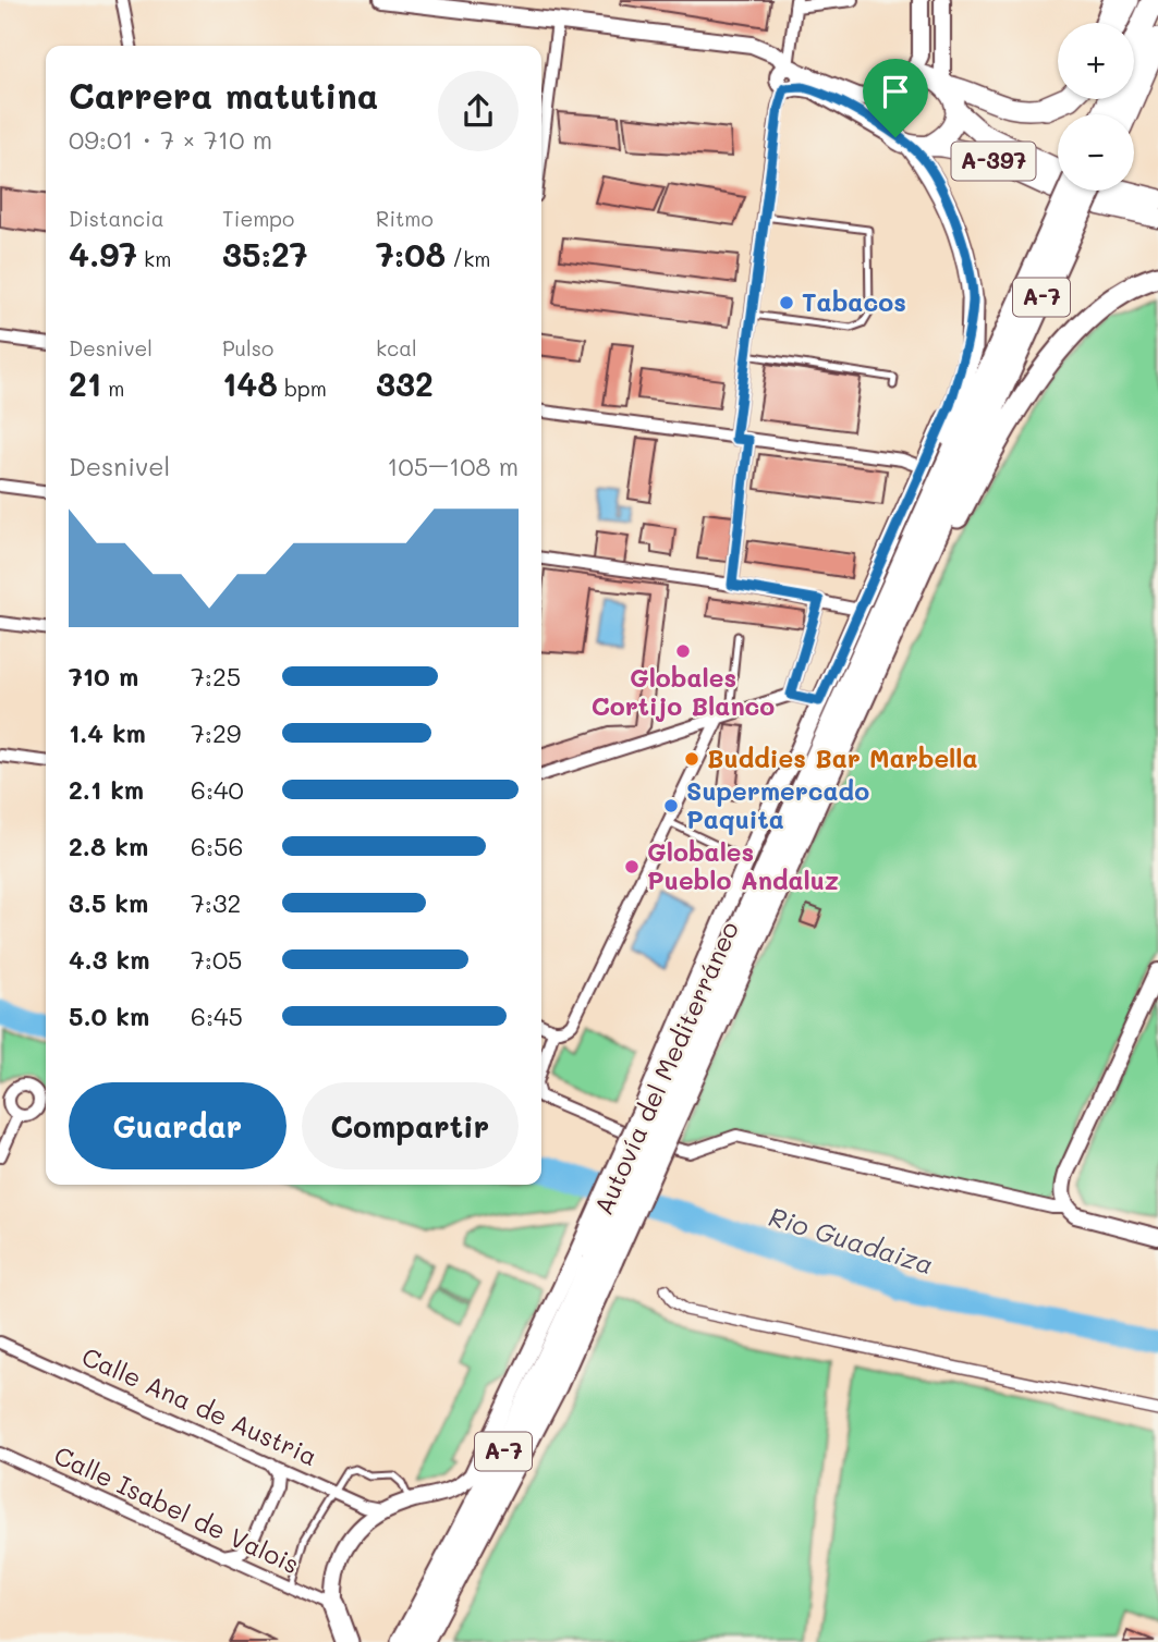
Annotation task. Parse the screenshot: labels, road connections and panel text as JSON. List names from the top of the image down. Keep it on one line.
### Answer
{"streets":{"highway":["A-7","Autovía del Mediterráneo"],"main road":["A-397"],"street":["Calle Ana de Austria","Calle Isabel de Valois"]},"water":["Rio Guadaiza"],"places":["Tabacos","Globales Cortijo Blanco","Buddies Bar Marbella","Supermercado Paquita","Globales Pueblo Andaluz"],"page":{"map_buttons":["+","−"],"heading":["Carrera matutina","09:01 · 7 × 710 m"],"stats":[["Distancia","4.97 km"],["Tiempo","35:27"],["Ritmo","7:08 /km"],["Desnivel","21 m"],["Pulso","148 bpm"],["kcal","332"]],"chart":["Desnivel","105–108 m"],"list":[{"name":"710 m","note":"7:25"},{"name":"1.4 km","note":"7:29"},{"name":"2.1 km","note":"6:40"},{"name":"2.8 km","note":"6:56"},{"name":"3.5 km","note":"7:32"},{"name":"4.3 km","note":"7:05"},{"name":"5.0 km","note":"6:45"}],"buttons":["Guardar","Compartir"]}}
